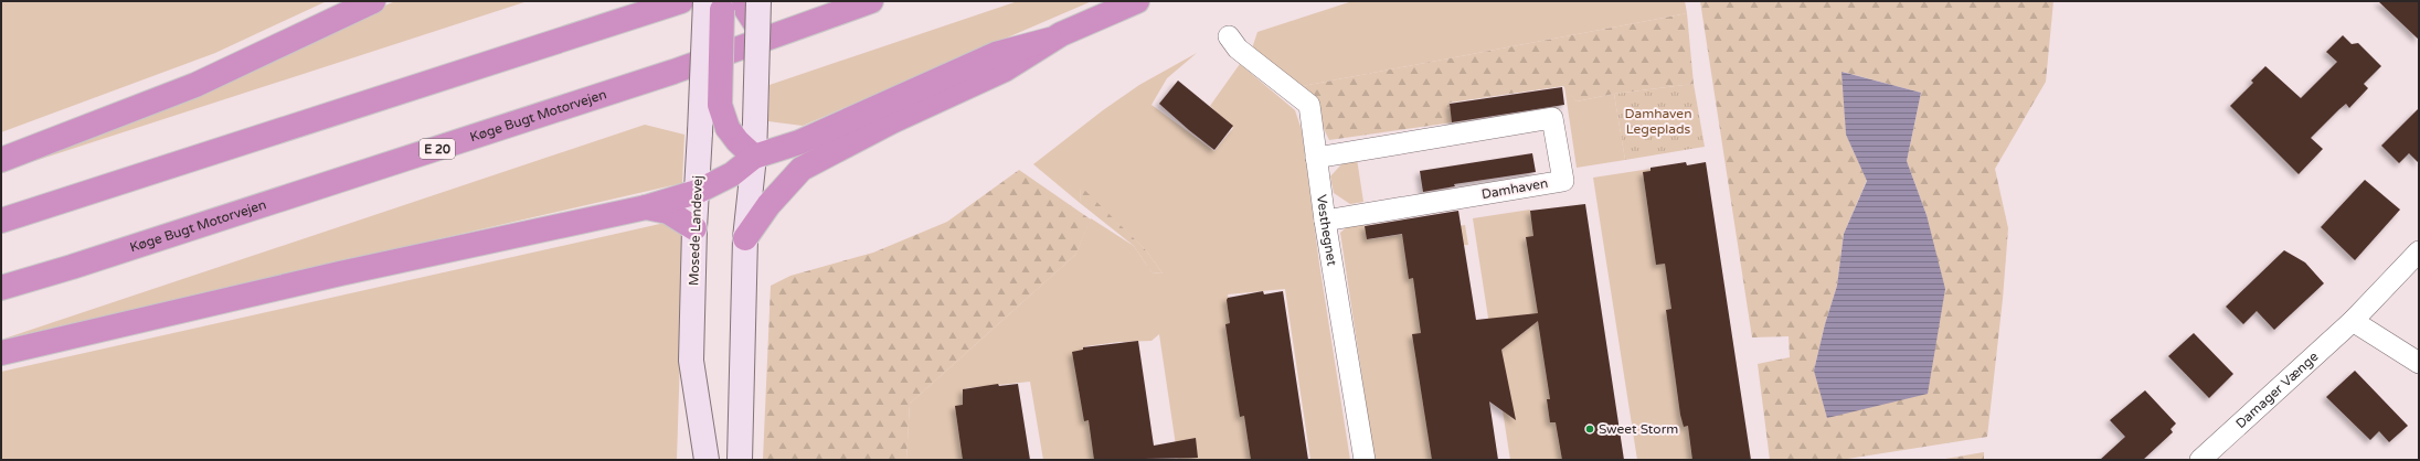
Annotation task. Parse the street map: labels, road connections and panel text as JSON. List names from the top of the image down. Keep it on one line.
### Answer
{"streets":{"highway":["Køge Bugt Motorvejen","E 20"],"main road":["Mosede Landevej"],"street":["Damhaven","Vesthegnet","Damager Vænge"]},"crossings":[["Damhaven","Vesthegnet"]],"parks":["Damhaven Legeplads"],"places":["Sweet Storm"]}
